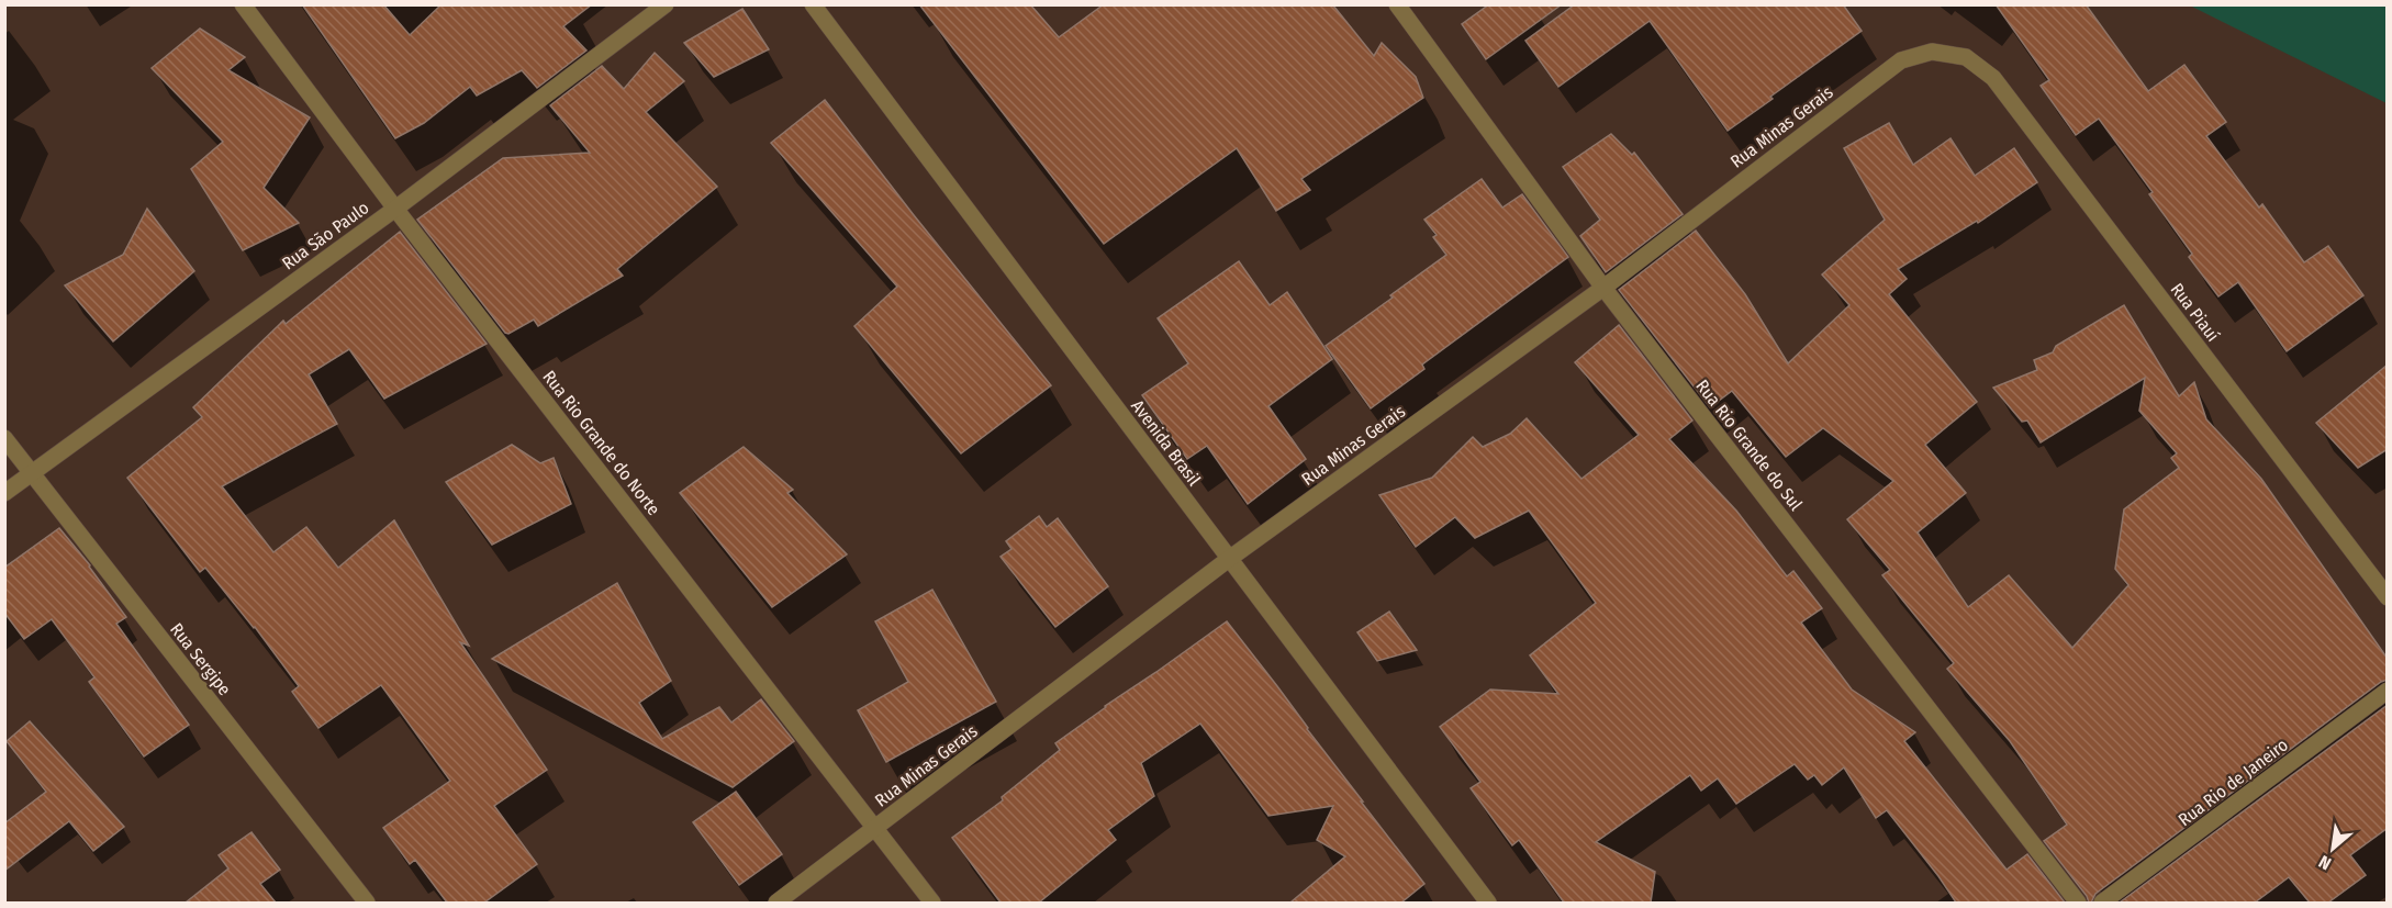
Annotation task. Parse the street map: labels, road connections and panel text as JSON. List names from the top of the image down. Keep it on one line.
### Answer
{"streets":{"street":["Rua Minas Gerais","Rua São Paulo","Rua Piauí","Rua Rio Grande do Norte","Avenida Brasil","Rua Rio Grande do Sul","Rua Sergipe","Rua Rio de Janeiro"]},"crossings":[["Rua Minas Gerais","Rua Piauí"],["Rua Minas Gerais","Rua Rio Grande do Norte"],["Rua Minas Gerais","Avenida Brasil"],["Rua Minas Gerais","Rua Rio Grande do Sul"],["Rua São Paulo","Rua Rio Grande do Norte"],["Rua São Paulo","Rua Sergipe"]],"north":"bottom left"}
